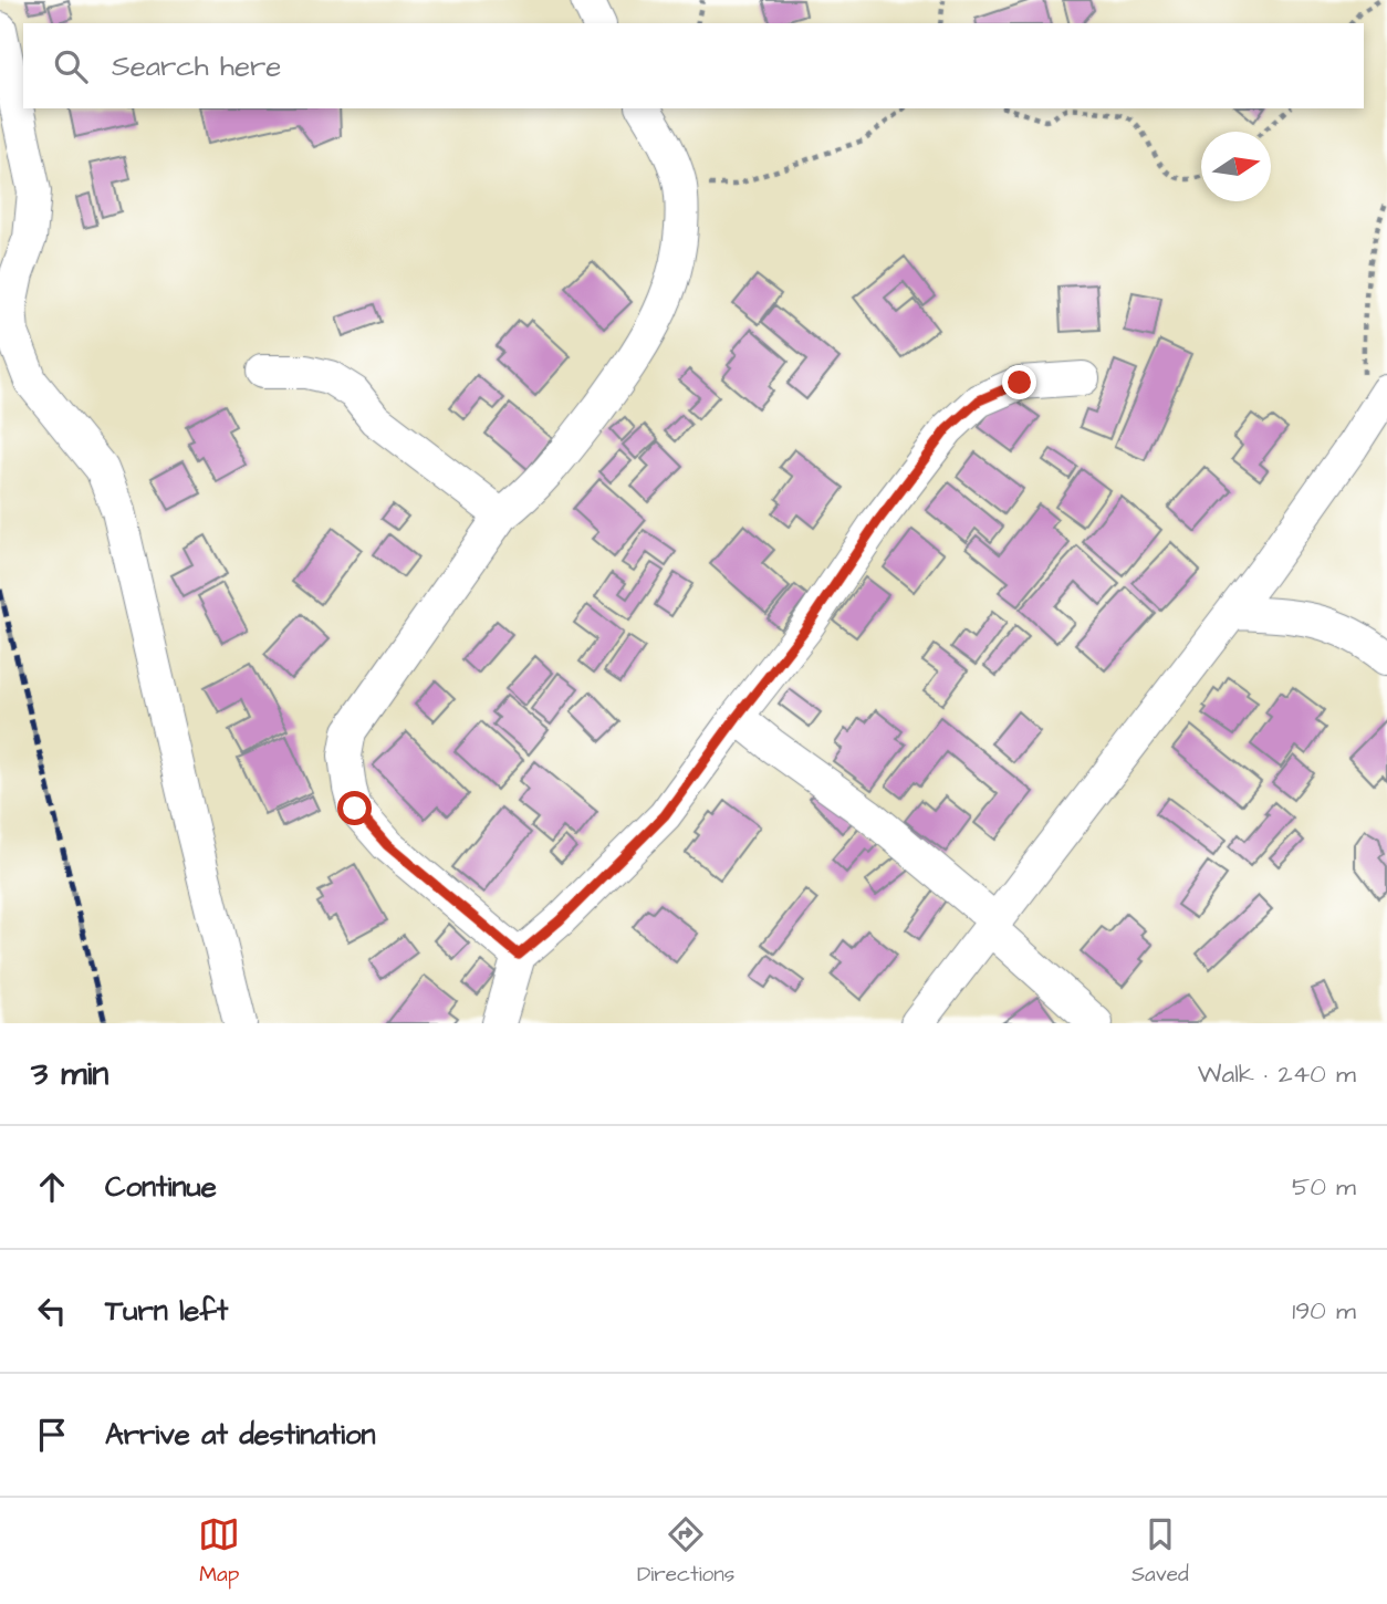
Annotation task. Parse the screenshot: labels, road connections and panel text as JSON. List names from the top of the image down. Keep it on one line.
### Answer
{"north":"right","page":{"search":"Search here","heading":["3 min","Walk · 240 m"],"list":[["Continue","50 m"],["Turn left","190 m"],"Arrive at destination"],"nav":["Map","Directions","Saved"]}}
